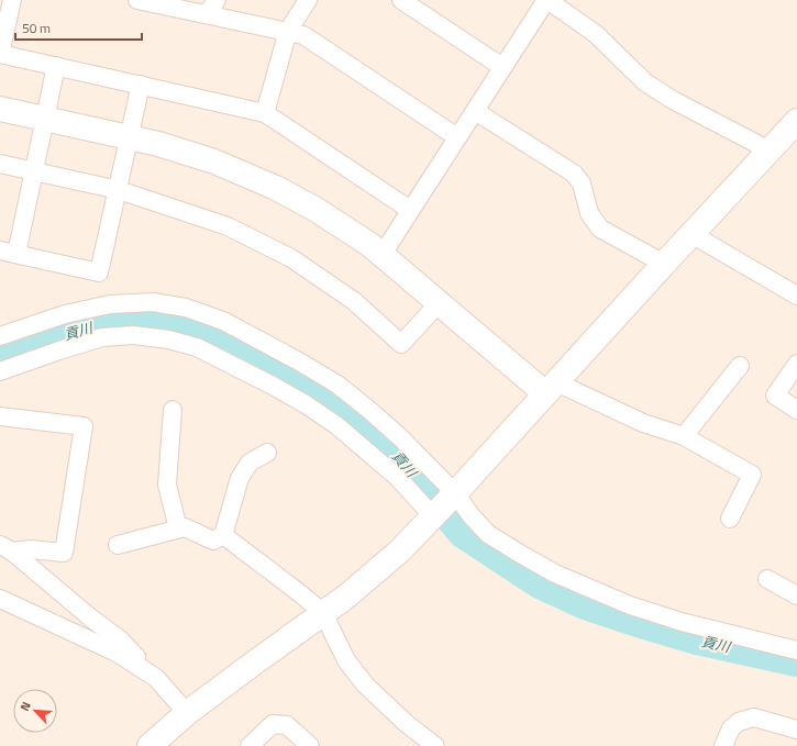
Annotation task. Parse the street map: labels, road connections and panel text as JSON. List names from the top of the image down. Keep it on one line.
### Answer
{"water":["貢川"],"scale_bar":"50 m","north":"top left"}
